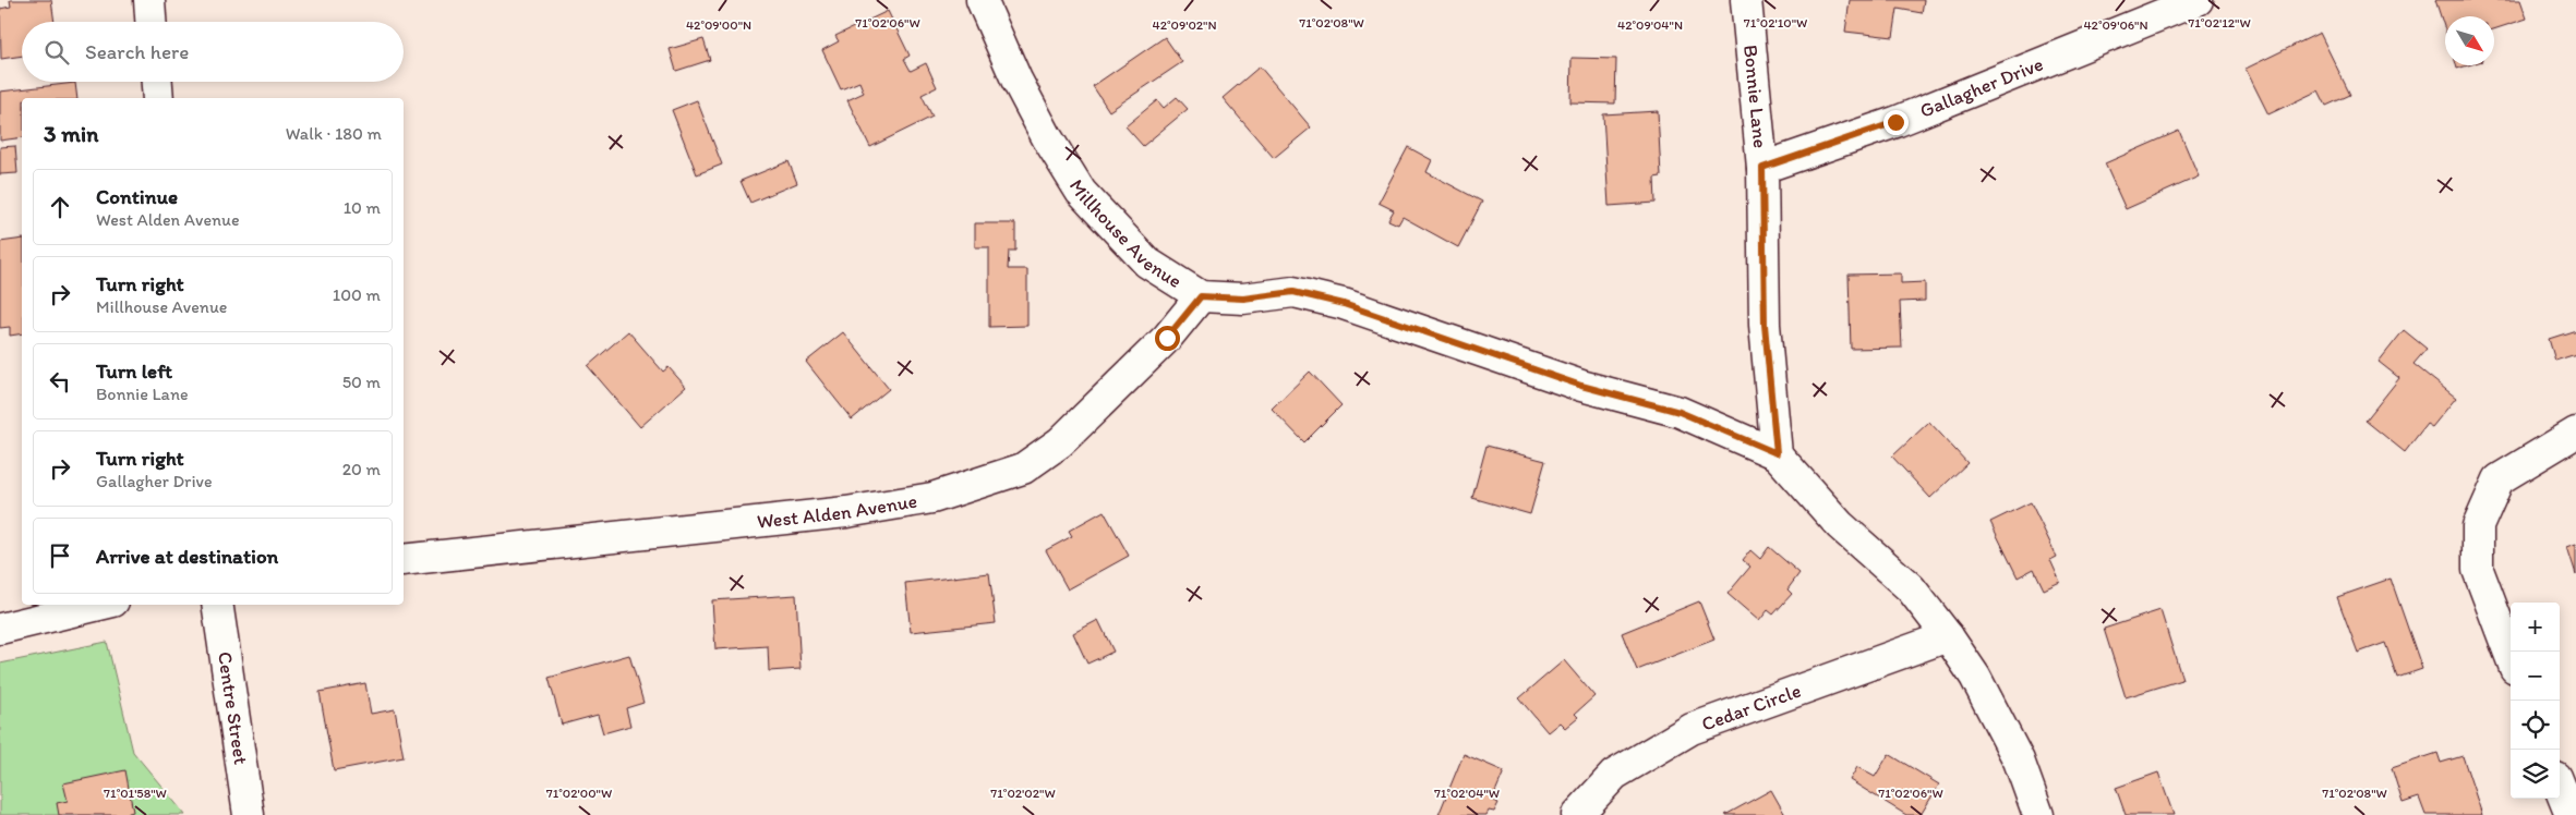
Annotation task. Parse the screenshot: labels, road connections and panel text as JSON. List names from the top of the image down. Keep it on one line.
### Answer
{"streets":{"street":["Gallagher Drive","Bonnie Lane","Millhouse Avenue","West Alden Avenue","Cedar Circle","Centre Street"]},"crossings":[["Gallagher Drive","Bonnie Lane"],["Bonnie Lane","Millhouse Avenue"],["Millhouse Avenue","West Alden Avenue"]],"north":"bottom right","page":{"search":"Search here","heading":["3 min","Walk · 180 m"],"list":[["Continue","West Alden Avenue","10 m"],["Turn right","Millhouse Avenue","100 m"],["Turn left","Bonnie Lane","50 m"],["Turn right","Gallagher Drive","20 m"],"Arrive at destination"],"map_buttons":["+","−"]},"coordinates":["71°02'06\"W","71°02'08\"W","71°02'10\"W","71°02'12\"W","42°09'02\"N","42°09'04\"N","42°09'06\"N","42°09'00\"N","71°01'58\"W","71°02'00\"W","71°02'02\"W","71°02'04\"W"]}
